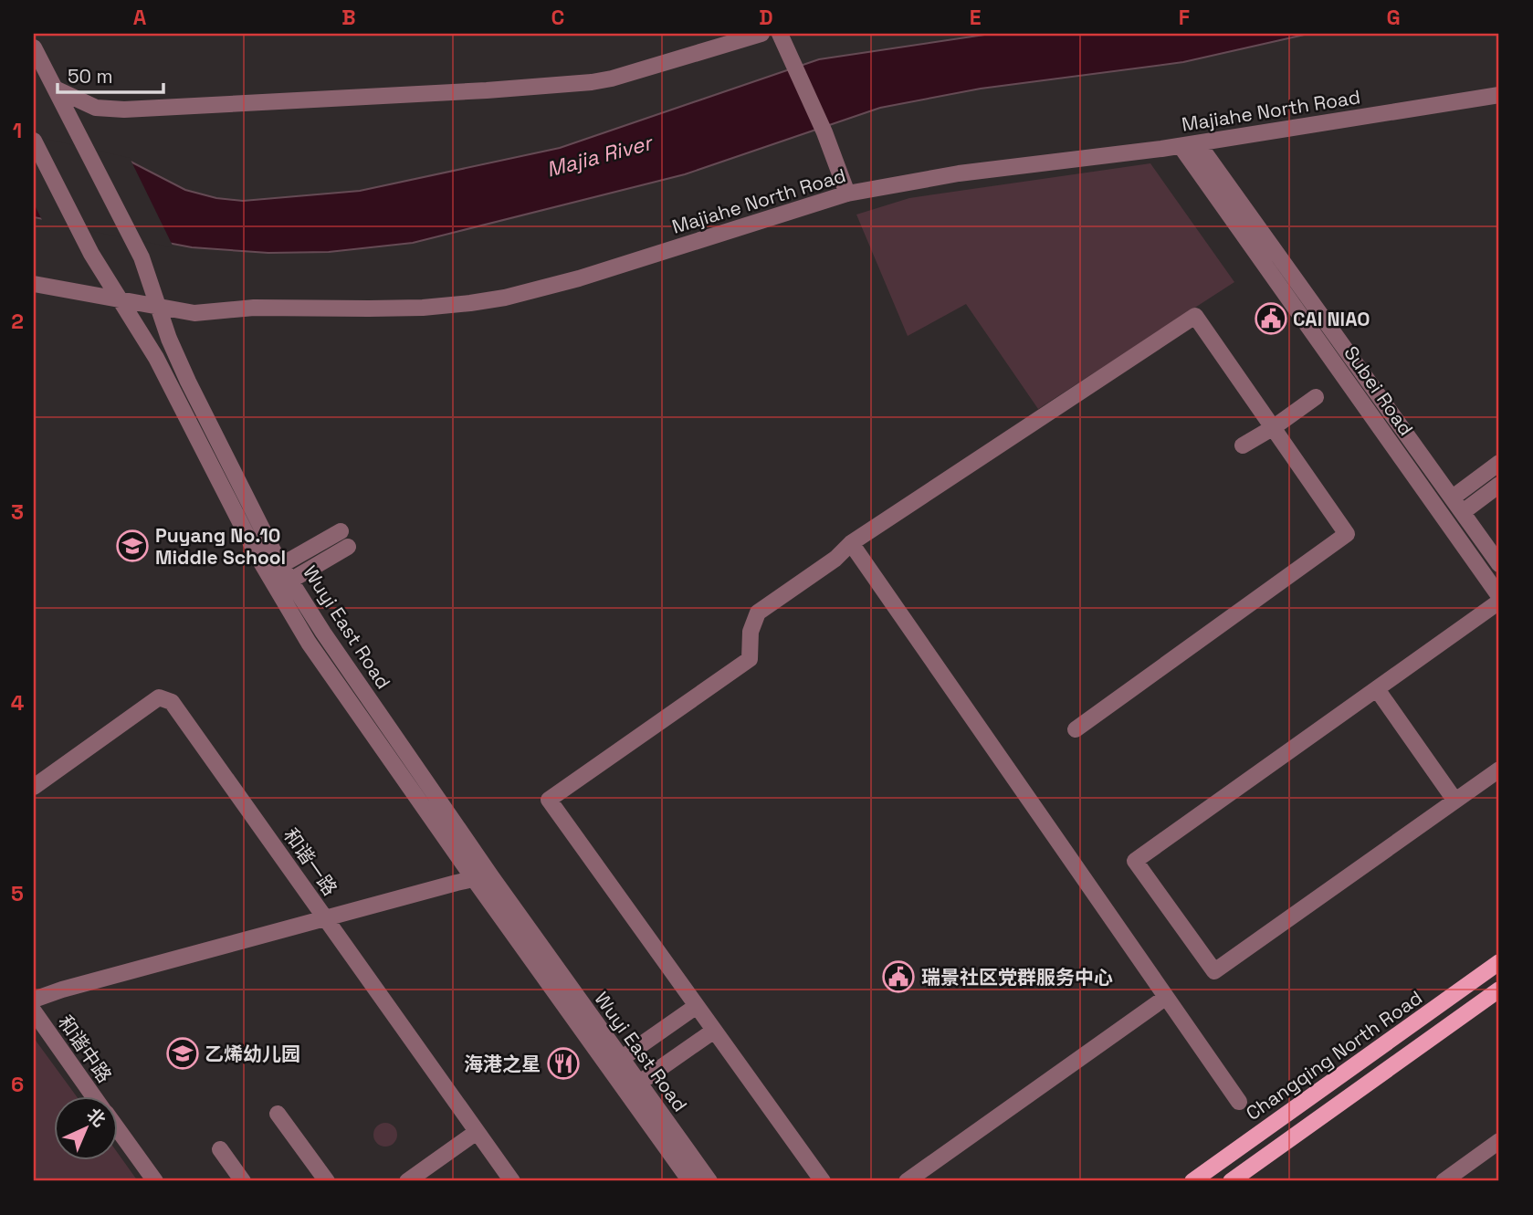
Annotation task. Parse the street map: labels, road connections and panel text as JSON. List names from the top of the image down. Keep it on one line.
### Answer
{"streets":{"main road":["Changqing North Road"],"street":["Majiahe North Road","Subei Road","Wuyi East Road","和谐一路","和谐中路"]},"crossings":[["Majiahe North Road","Subei Road"],["Majiahe North Road","Wuyi East Road"]],"water":["Majia River"],"places":{"public building":["CAI NIAO","瑞景社区党群服务中心"],"school or university":["Puyang No.10 Middle School","乙烯幼儿园"],"restaurant":["海港之星"]},"scale_bar":"50 m","north":"top right","grid":{"columns":["A","B","C","D","E","F","G"],"rows":["1","2","3","4","5","6"]}}
